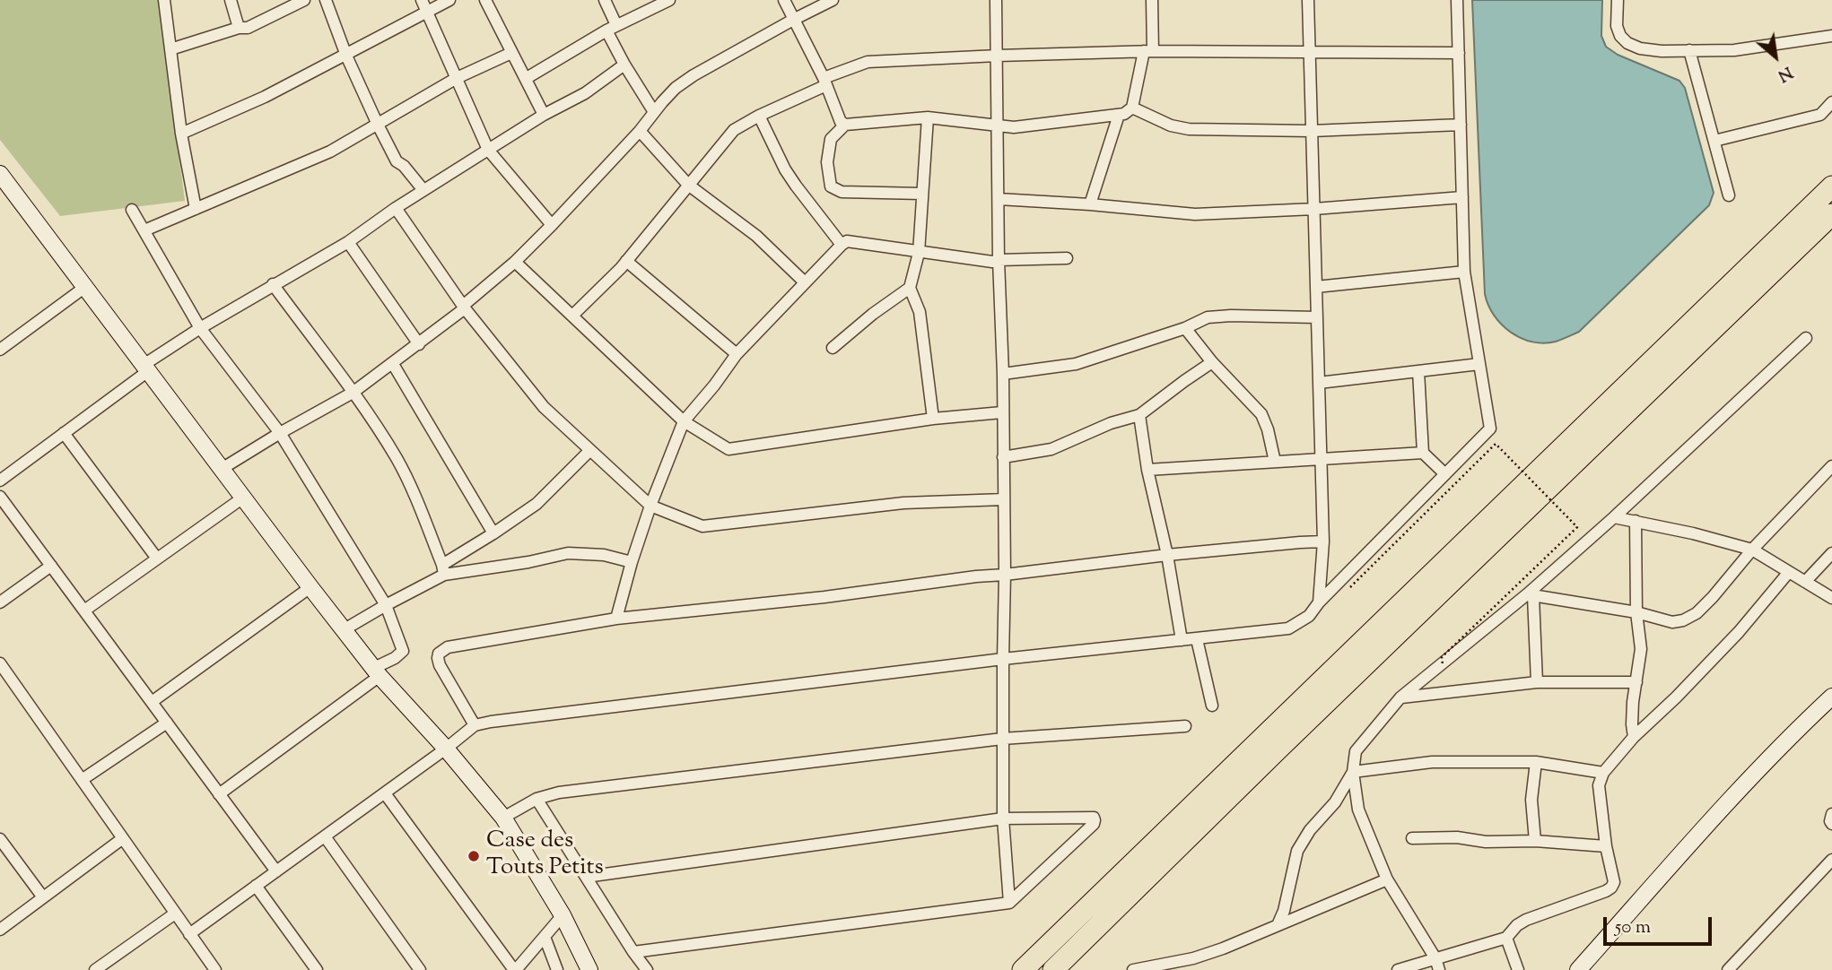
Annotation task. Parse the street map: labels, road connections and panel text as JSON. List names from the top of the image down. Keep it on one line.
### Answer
{"places":["Case des Touts Petits"],"scale_bar":"50 m","north":"bottom right"}
